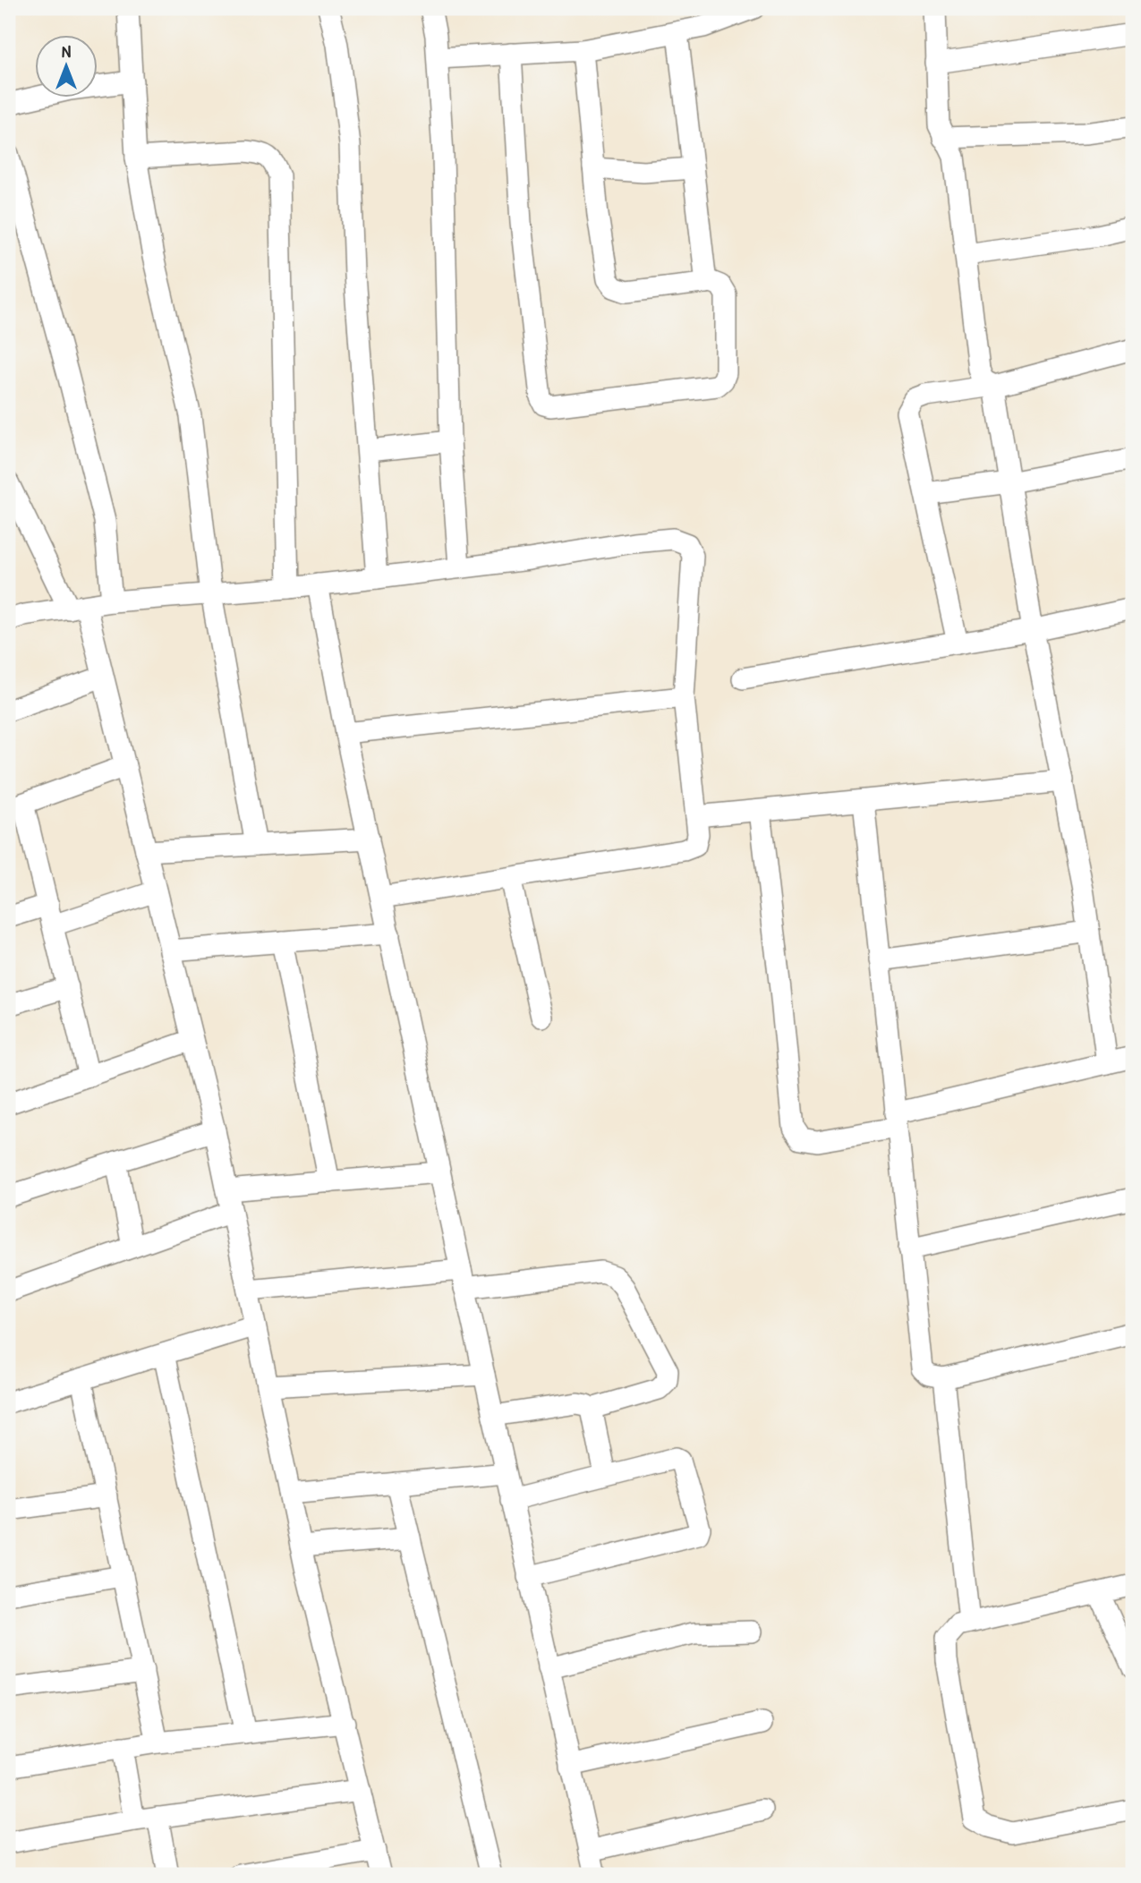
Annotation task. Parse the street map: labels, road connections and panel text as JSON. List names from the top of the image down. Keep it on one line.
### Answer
{"north":"top"}
